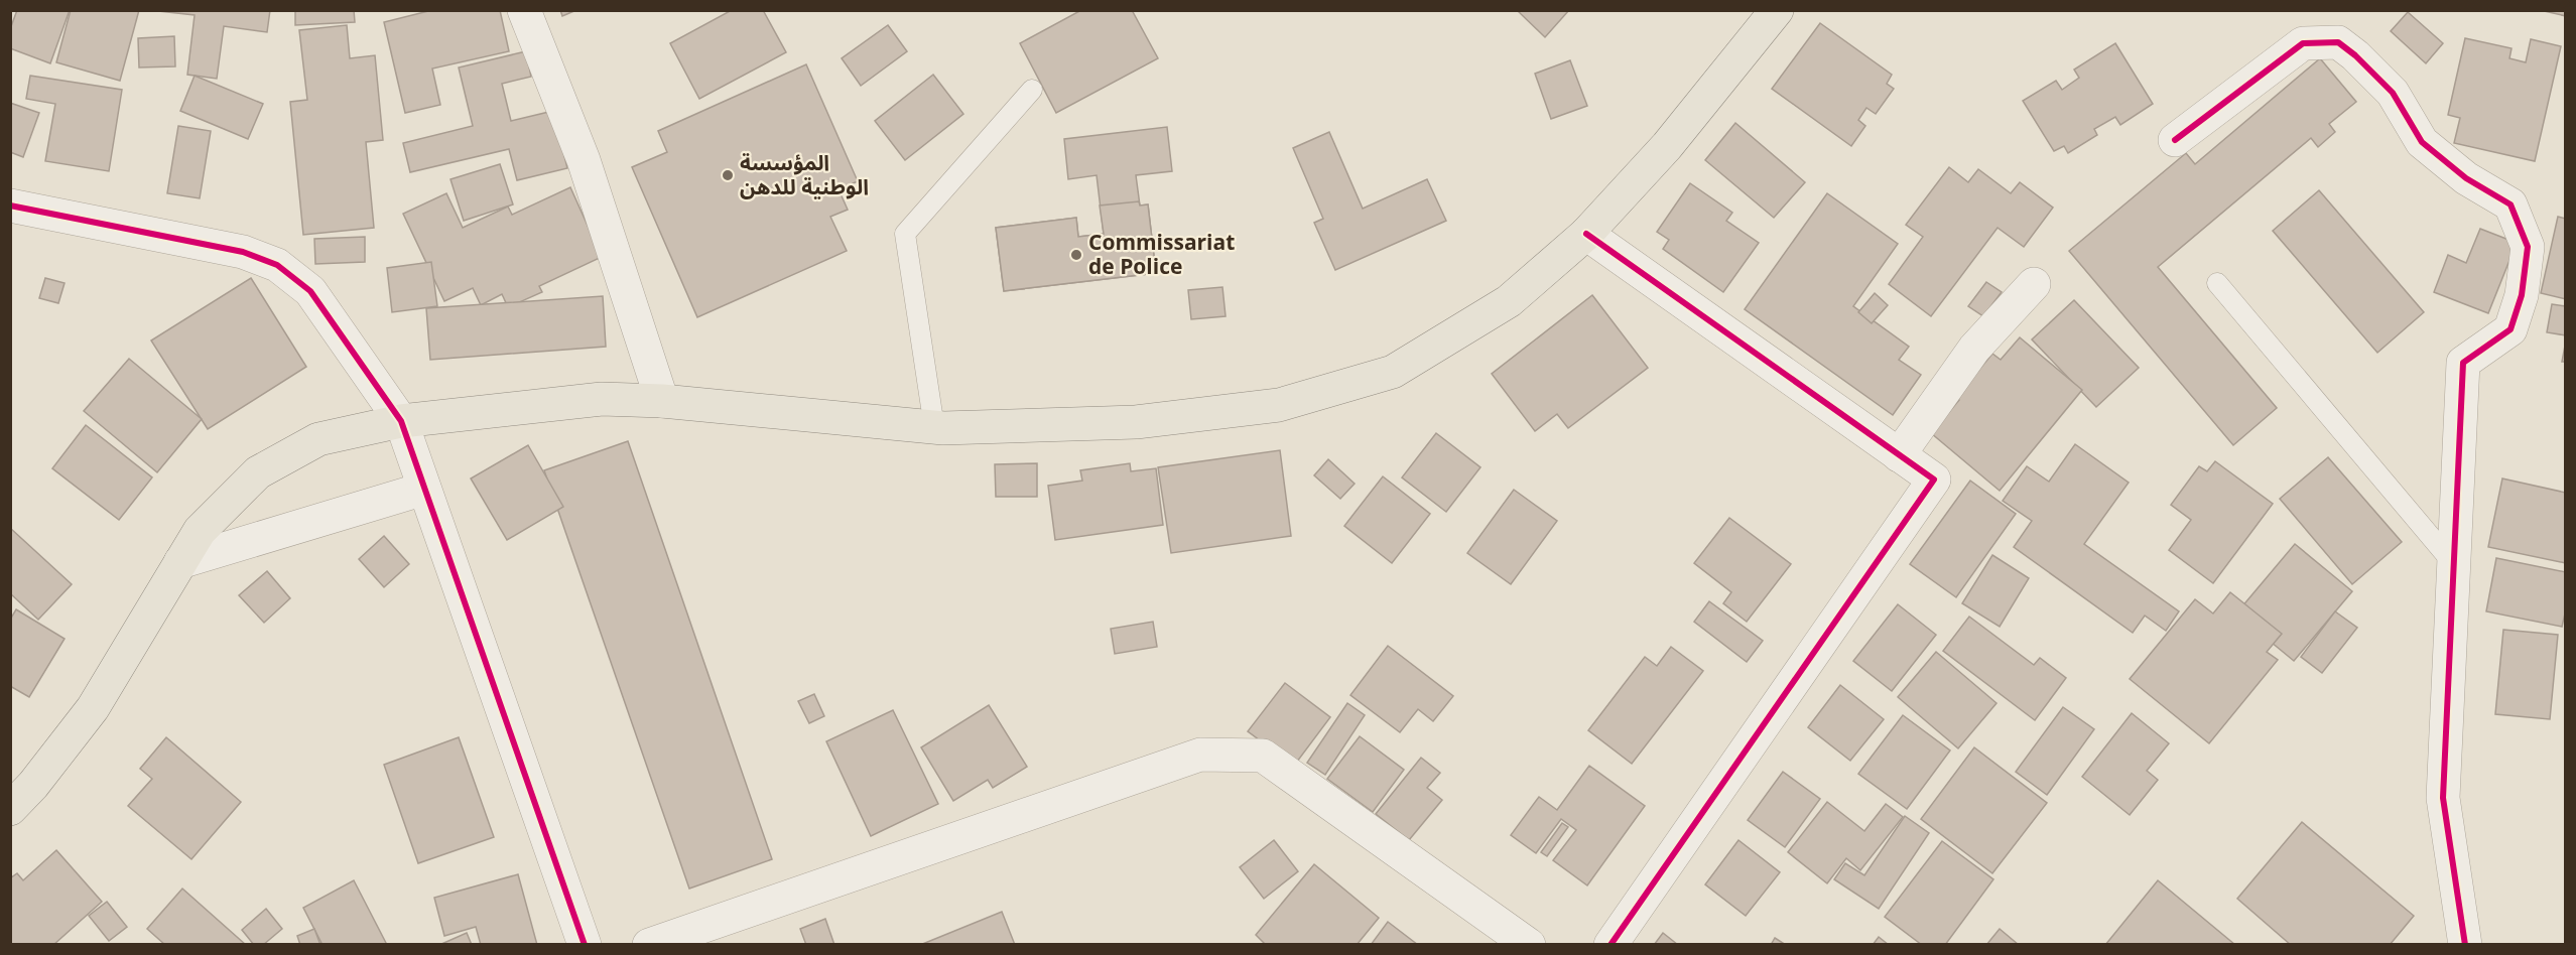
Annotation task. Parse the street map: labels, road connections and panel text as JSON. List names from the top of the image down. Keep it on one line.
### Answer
{"places":["المؤسسة الوطنية للدهن","Commissariat de Police"]}
